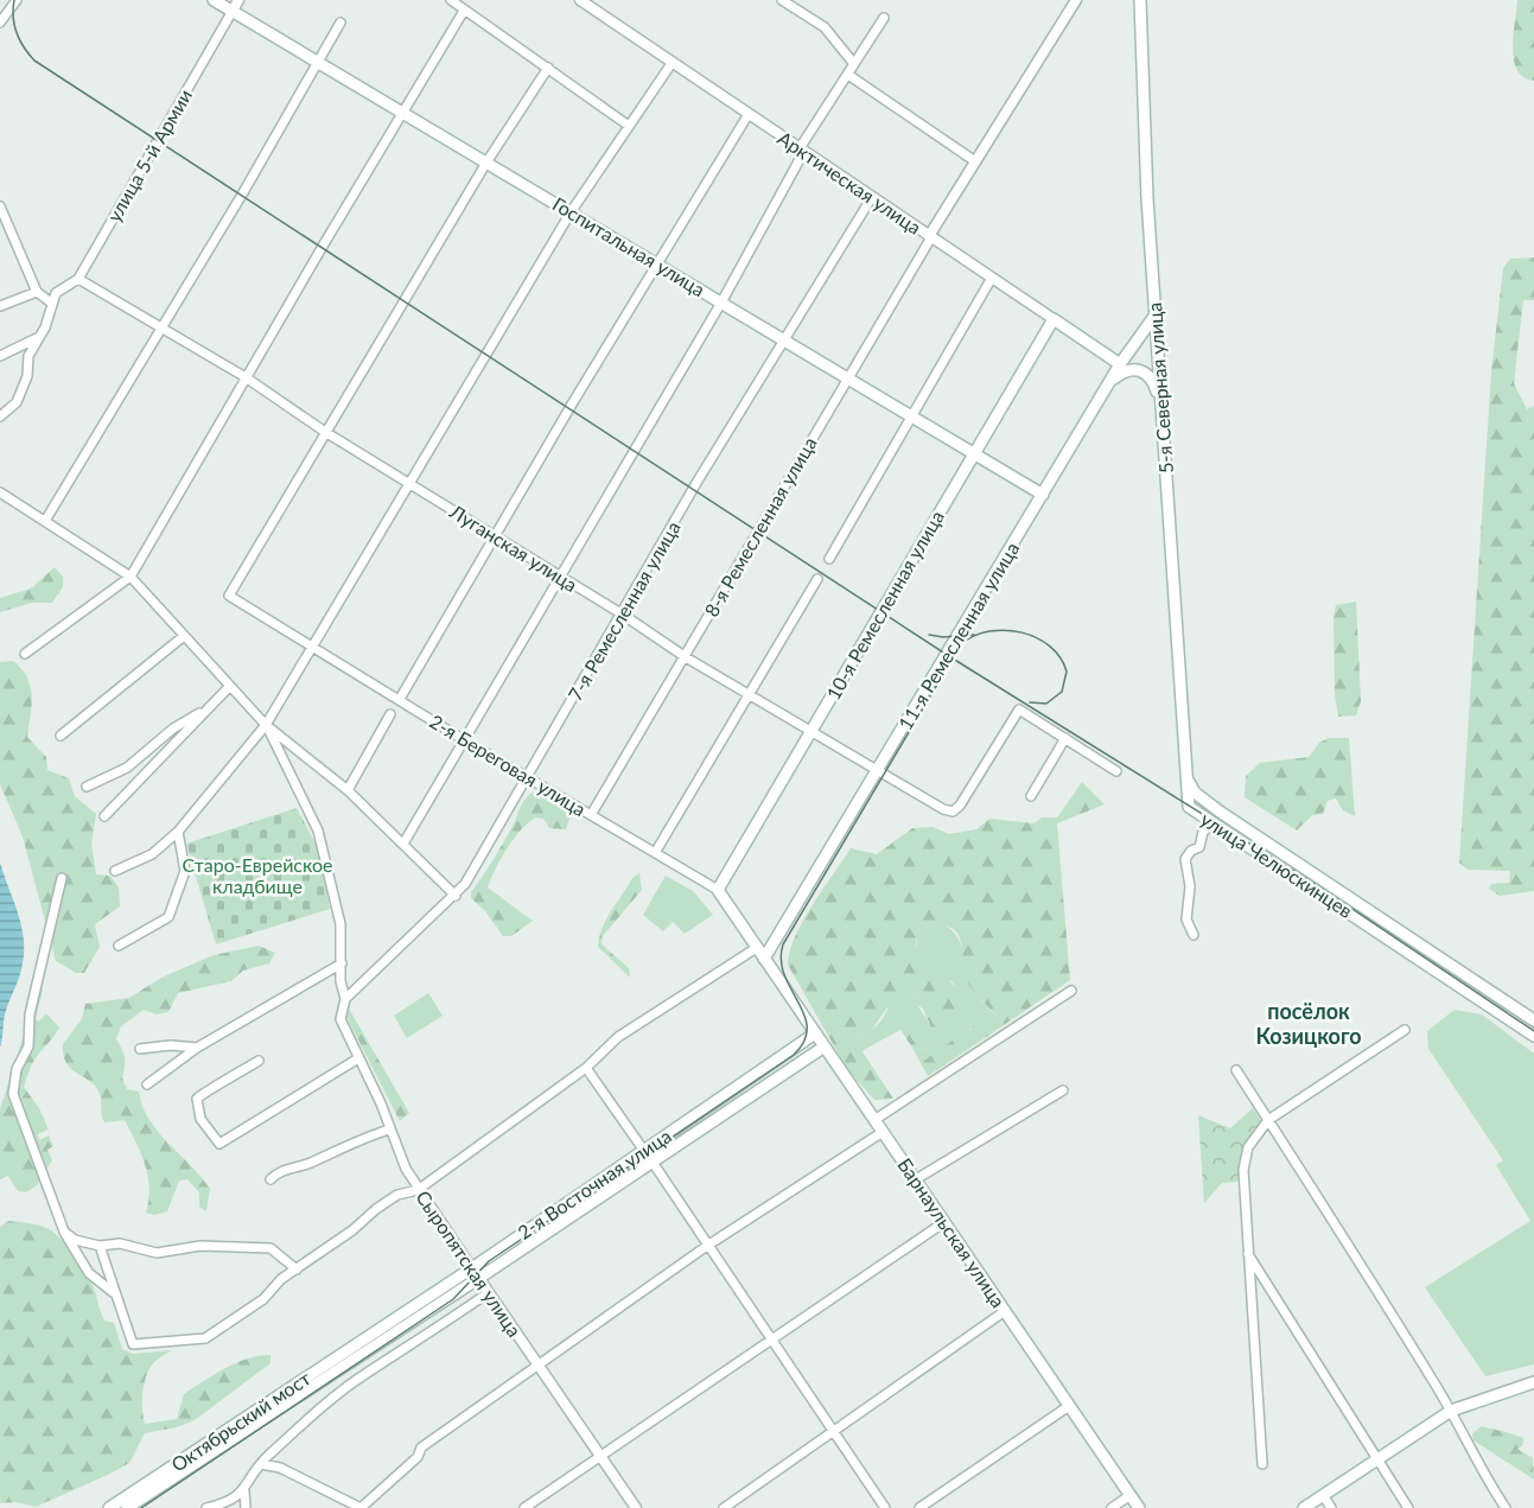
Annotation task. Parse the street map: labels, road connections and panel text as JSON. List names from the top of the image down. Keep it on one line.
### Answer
{"streets":{"main road":["Арктическая улица","Госпитальная улица","5-я Северная улица","10-я Ремесленная улица","11-я Ремесленная улица","2-я Береговая улица","улица Челюскинцев","2-я Восточная улица","Барнаульская улица","Октябрьский мост"],"street":["улица 5-й Армии","8-я Ремесленная улица","Луганская улица","7-я Ремесленная улица","Сыропятская улица"]},"crossings":[["улица 5-й Армии","Госпитальная улица"],["улица 5-й Армии","Луганская улица"],["Арктическая улица","8-я Ремесленная улица"],["Арктическая улица","10-я Ремесленная улица"],["Арктическая улица","7-я Ремесленная улица"],["Арктическая улица","11-я Ремесленная улица"],["Госпитальная улица","8-я Ремесленная улица"],["Госпитальная улица","10-я Ремесленная улица"],["Госпитальная улица","7-я Ремесленная улица"],["Госпитальная улица","11-я Ремесленная улица"],["5-я Северная улица","11-я Ремесленная улица"],["5-я Северная улица","улица Челюскинцев"],["8-я Ремесленная улица","Луганская улица"],["8-я Ремесленная улица","2-я Береговая улица"],["Луганская улица","10-я Ремесленная улица"],["Луганская улица","7-я Ремесленная улица"],["Луганская улица","11-я Ремесленная улица"],["Луганская улица","2-я Береговая улица"],["10-я Ремесленная улица","2-я Береговая улица"],["7-я Ремесленная улица","2-я Береговая улица"],["7-я Ремесленная улица","Сыропятская улица"],["11-я Ремесленная улица","2-я Береговая улица"],["11-я Ремесленная улица","Барнаульская улица"],["2-я Береговая улица","Барнаульская улица"],["2-я Восточная улица","Барнаульская улица"],["2-я Восточная улица","Сыропятская улица"],["2-я Восточная улица","Октябрьский мост"]],"districts":["посёлок Козицкого"],"parks":["Старо-Еврейское кладбище"]}
